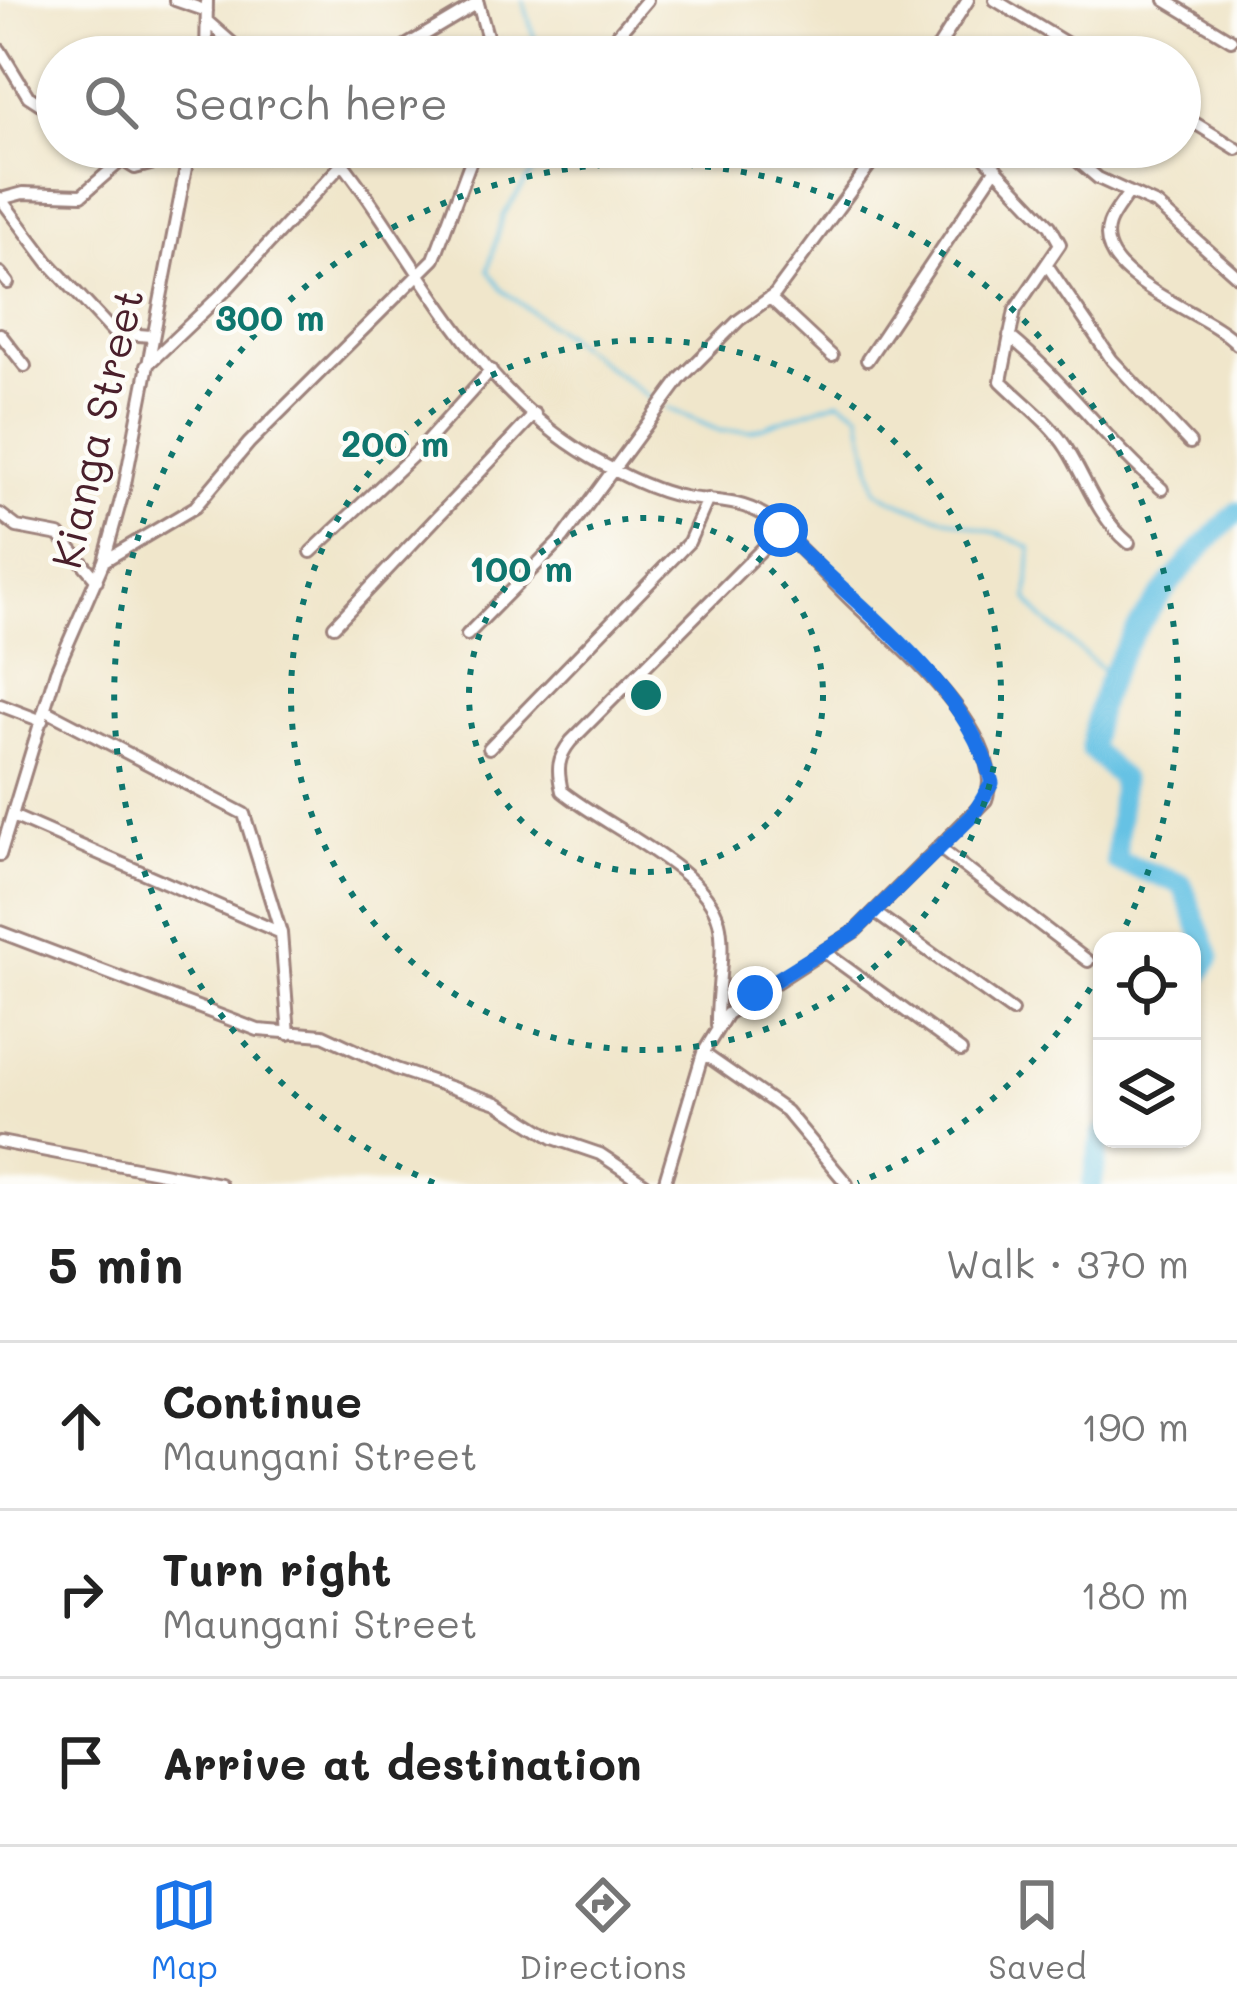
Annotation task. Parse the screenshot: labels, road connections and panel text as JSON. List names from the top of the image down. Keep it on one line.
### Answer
{"streets":{"street":["Kianga Street"]},"page":{"search":"Search here","heading":["5 min","Walk · 370 m"],"list":[["Continue","Maungani Street","190 m"],["Turn right","Maungani Street","180 m"],"Arrive at destination"],"nav":["Map","Directions","Saved"]},"rings":["300 m","200 m","100 m"]}
